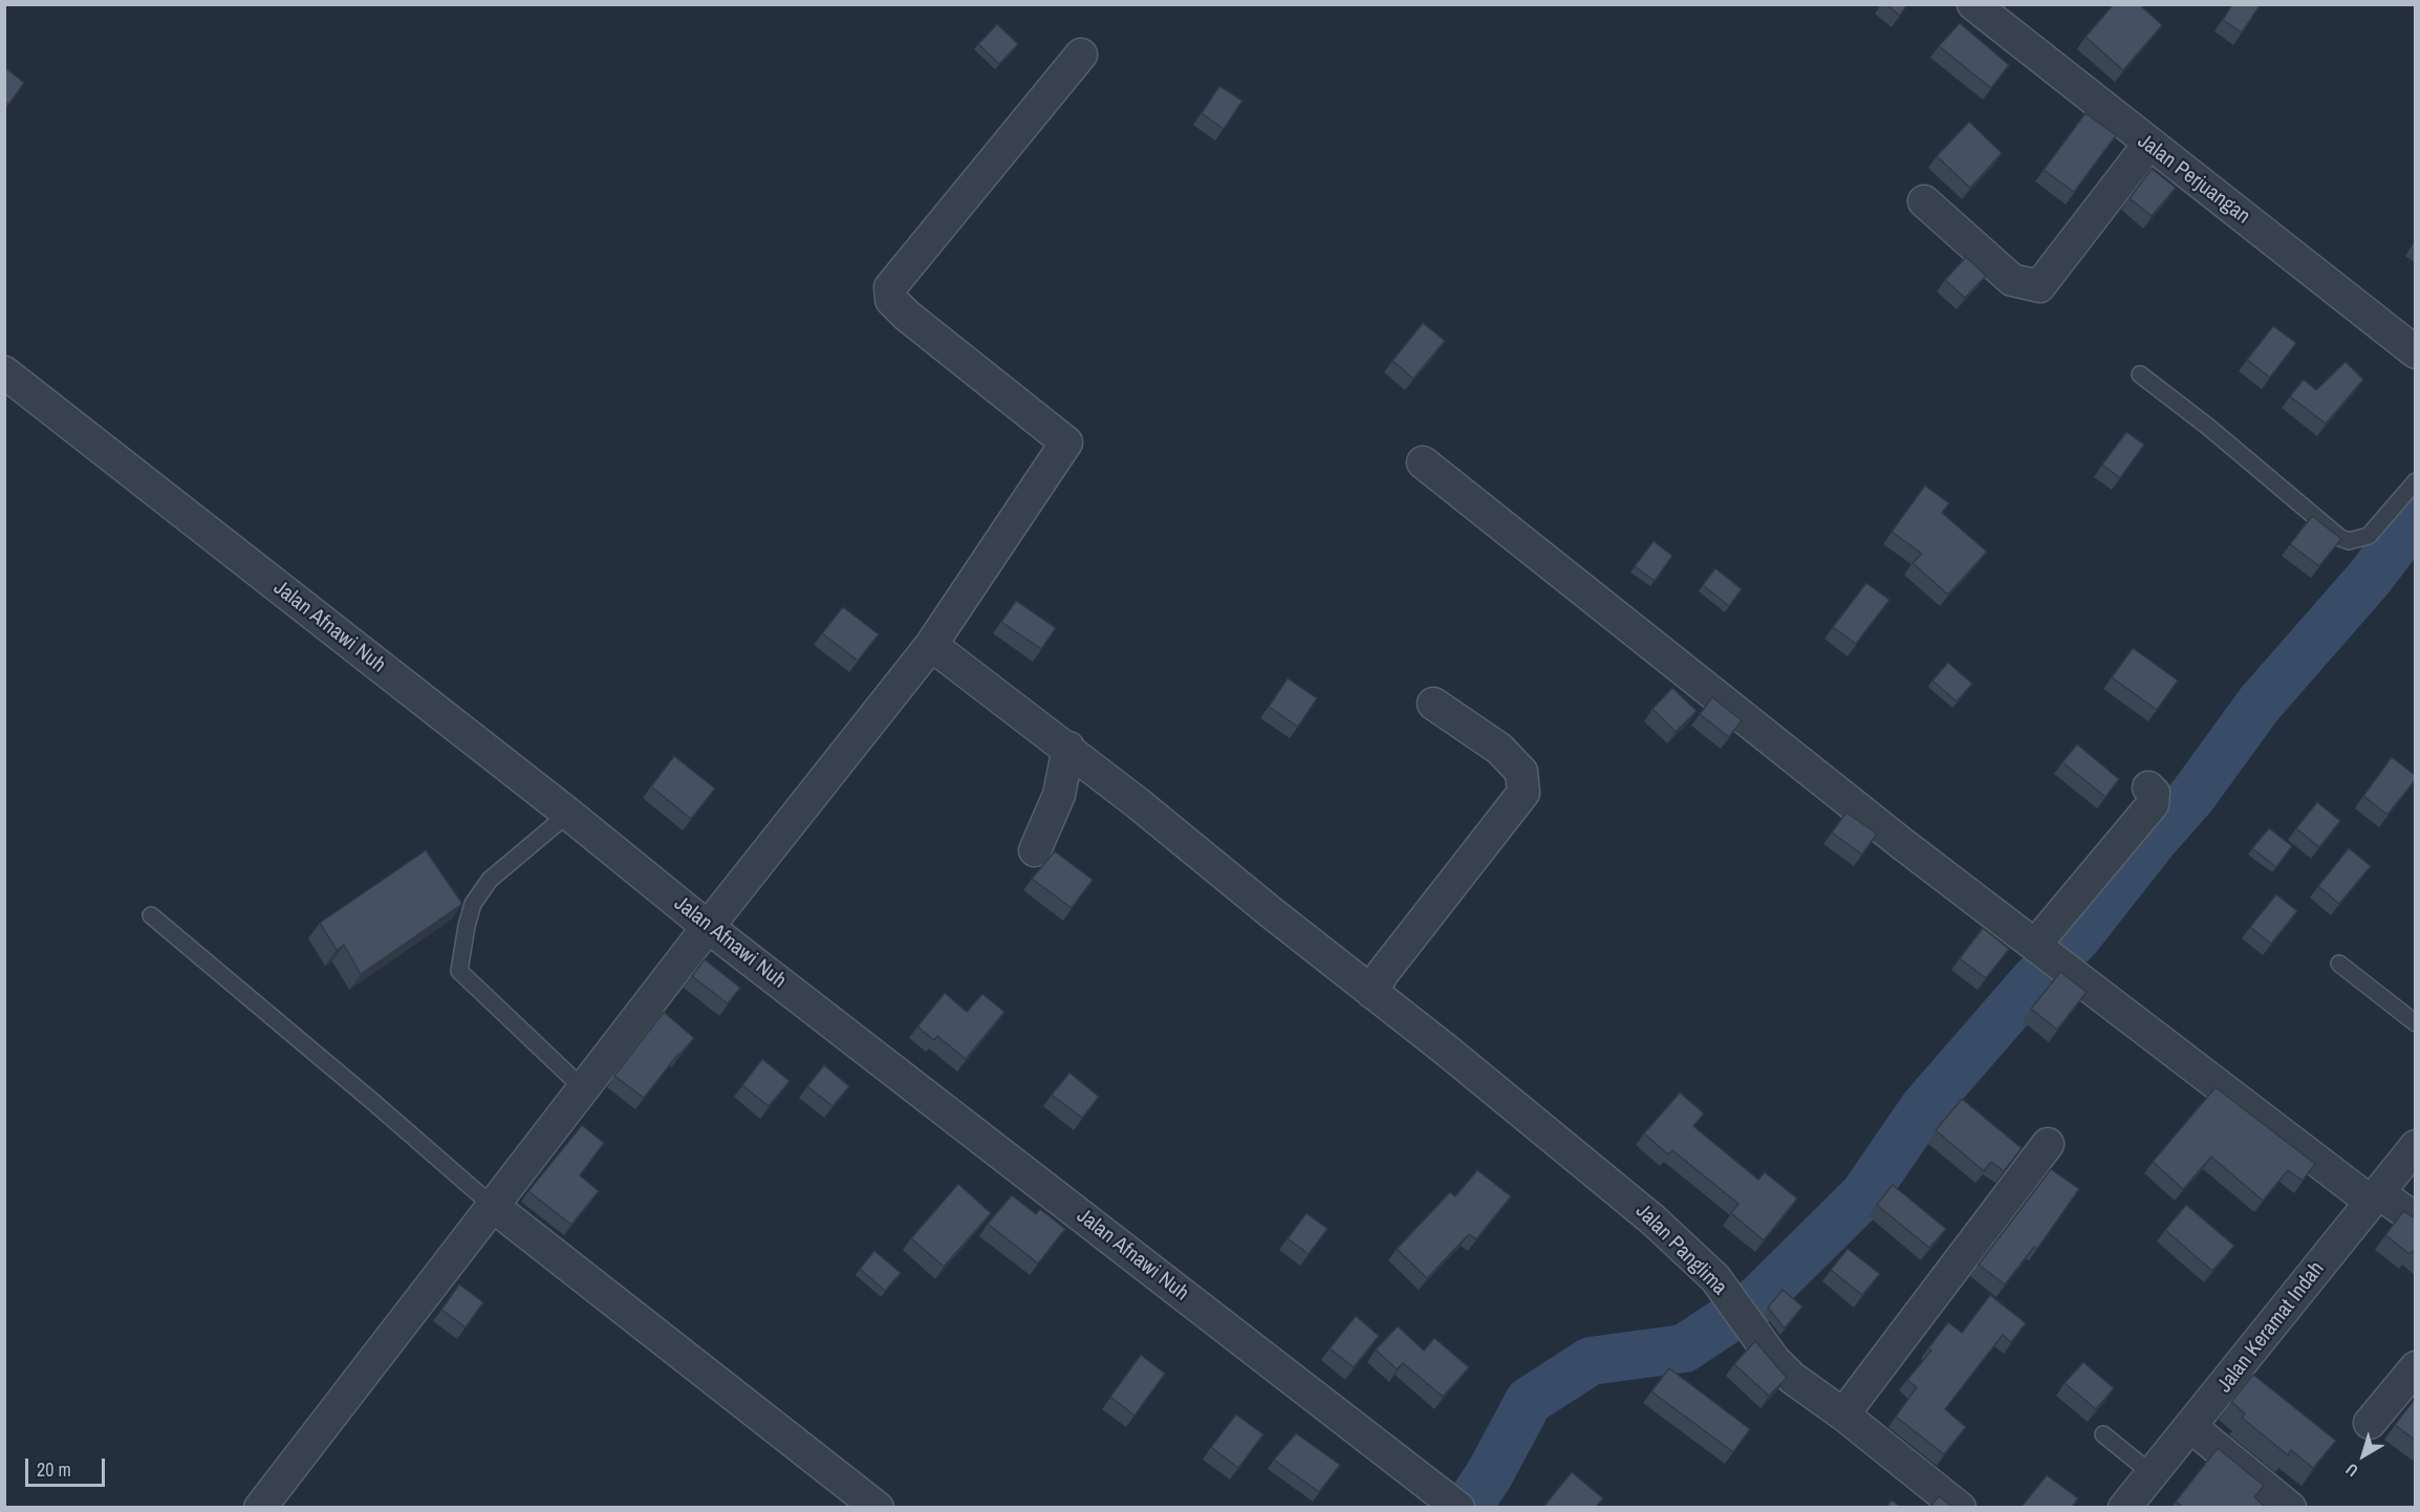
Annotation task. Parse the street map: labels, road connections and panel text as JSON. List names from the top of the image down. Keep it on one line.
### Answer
{"streets":{"street":["Jalan Perjuangan","Jalan Afnawi Nuh","Jalan Panglima","Jalan Keramat Indah"]},"scale_bar":"20 m","north":"bottom left"}
